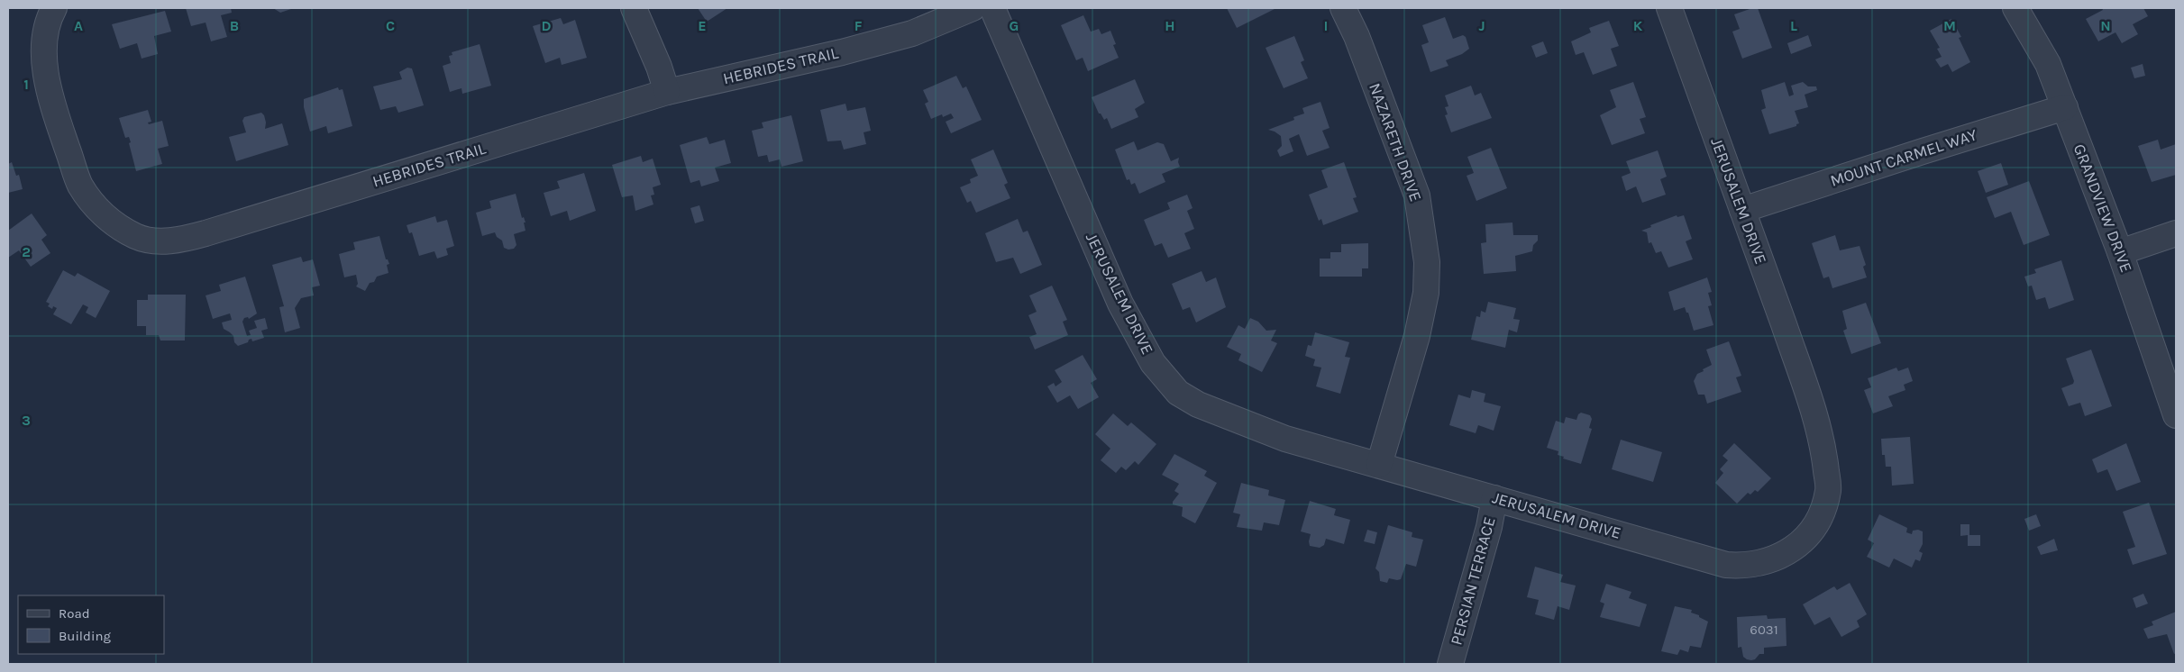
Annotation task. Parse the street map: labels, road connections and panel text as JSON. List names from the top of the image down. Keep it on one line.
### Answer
{"streets":{"street":["HEBRIDES TRAIL","NAZARETH DRIVE","MOUNT CARMEL WAY","JERUSALEM DRIVE","GRANDVIEW DRIVE","PERSIAN TERRACE"]},"crossings":[["NAZARETH DRIVE","JERUSALEM DRIVE"],["MOUNT CARMEL WAY","JERUSALEM DRIVE"],["MOUNT CARMEL WAY","GRANDVIEW DRIVE"],["JERUSALEM DRIVE","PERSIAN TERRACE"]],"house_numbers":["6031"],"legend":["Road","Building"],"grid":{"columns":["A","B","C","D","E","F","G","H","I","J","K","L","M","N"],"rows":["1","2","3"]}}
